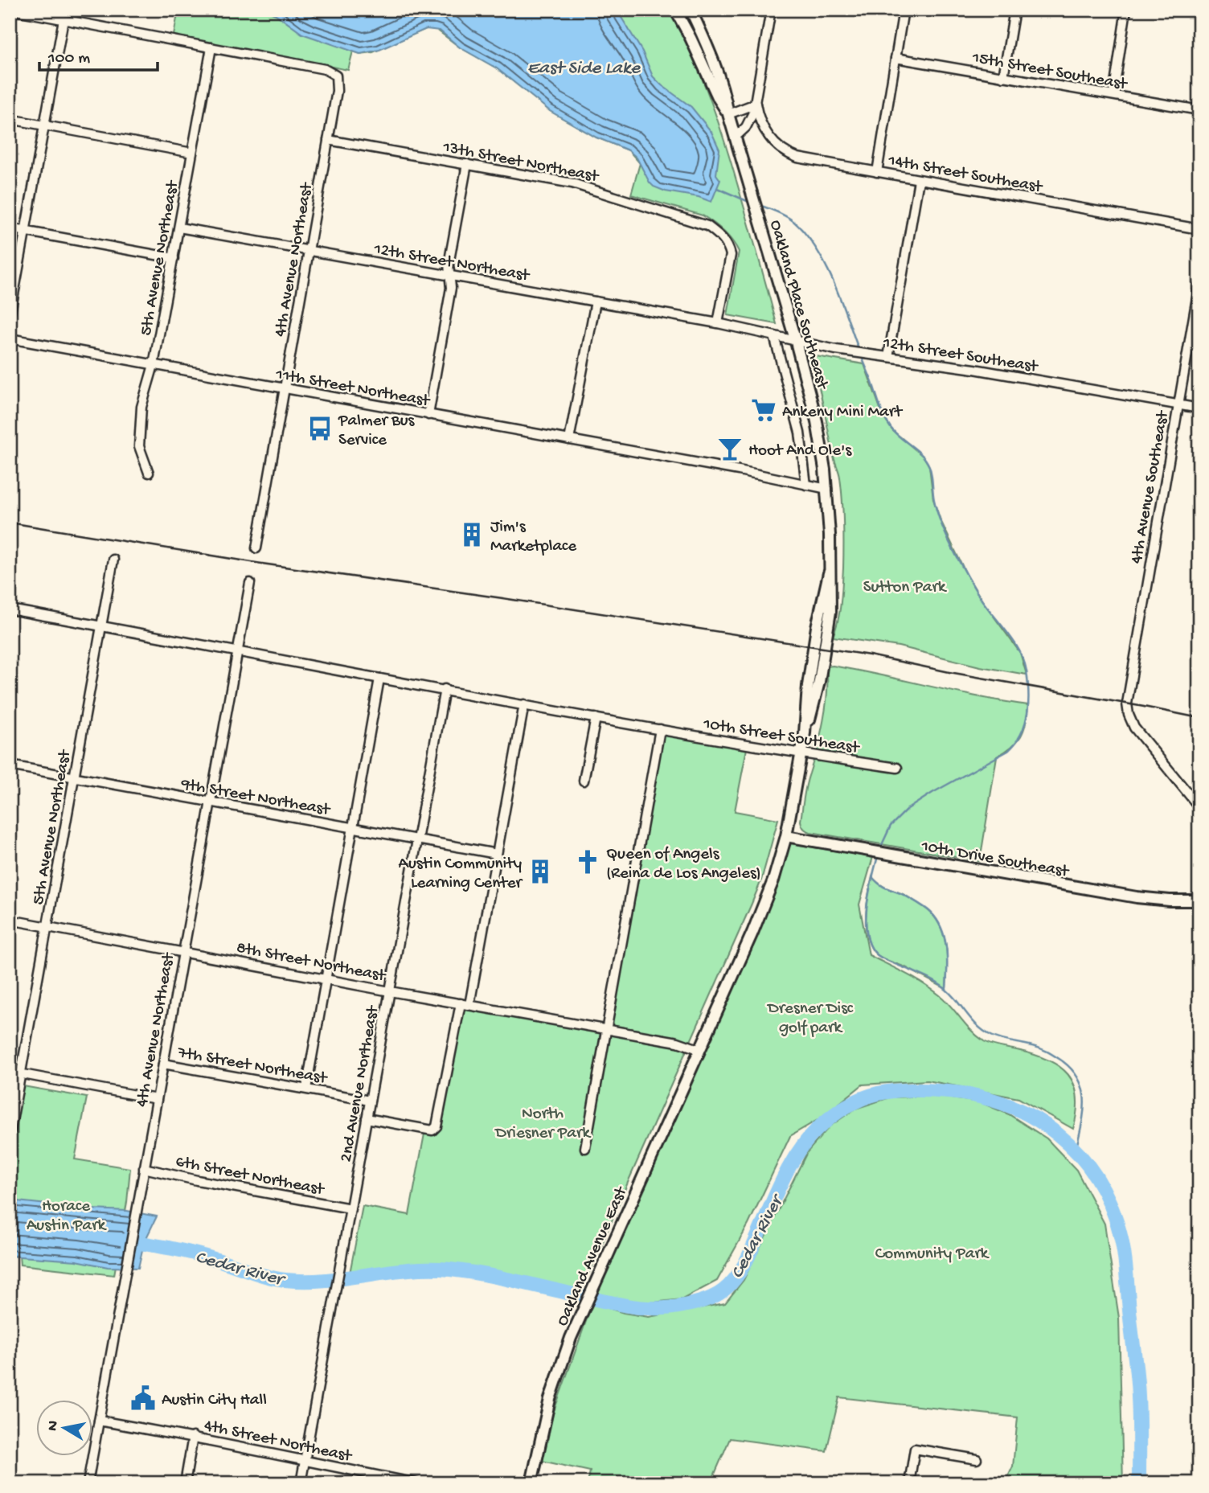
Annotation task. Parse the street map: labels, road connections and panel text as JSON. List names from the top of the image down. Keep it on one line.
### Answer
{"streets":{"main road":["Oakland Place Southeast","10th Drive Southeast","Oakland Avenue East"],"street":["15th Street Southeast","13th Street Northeast","14th Street Southeast","5th Avenue Northeast","4th Avenue Northeast","12th Street Northeast","12th Street Southeast","11th Street Northeast","4th Avenue Southeast","10th Street Southeast","9th Street Northeast","8th Street Northeast","7th Street Northeast","2nd Avenue Northeast","6th Street Northeast","4th Street Northeast"]},"crossings":[["13th Street Northeast","4th Avenue Northeast"],["13th Street Northeast","12th Street Northeast"],["13th Street Northeast","12th Street Southeast"],["5th Avenue Northeast","4th Avenue Northeast"],["5th Avenue Northeast","12th Street Northeast"],["5th Avenue Northeast","11th Street Northeast"],["5th Avenue Northeast","10th Street Southeast"],["5th Avenue Northeast","9th Street Northeast"],["5th Avenue Northeast","8th Street Northeast"],["4th Avenue Northeast","12th Street Northeast"],["4th Avenue Northeast","11th Street Northeast"],["4th Avenue Northeast","10th Street Southeast"],["4th Avenue Northeast","9th Street Northeast"],["4th Avenue Northeast","8th Street Northeast"],["4th Avenue Northeast","7th Street Northeast"],["4th Avenue Northeast","6th Street Northeast"],["4th Avenue Northeast","4th Street Northeast"],["12th Street Northeast","12th Street Southeast"],["Oakland Place Southeast","12th Street Southeast"],["Oakland Place Southeast","11th Street Northeast"],["Oakland Place Southeast","10th Street Southeast"],["Oakland Place Southeast","10th Drive Southeast"],["Oakland Place Southeast","8th Street Northeast"],["Oakland Place Southeast","Oakland Avenue East"],["12th Street Southeast","4th Avenue Southeast"],["10th Street Southeast","2nd Avenue Northeast"],["9th Street Northeast","2nd Avenue Northeast"],["8th Street Northeast","2nd Avenue Northeast"],["8th Street Northeast","Oakland Avenue East"],["7th Street Northeast","2nd Avenue Northeast"],["2nd Avenue Northeast","6th Street Northeast"],["2nd Avenue Northeast","4th Street Northeast"]],"water":["East Side Lake","Cedar River"],"parks":["Sutton Park","Dresner Disc golf park","North Driesner Park","Horace Austin Park","Community Park"],"places":{"supermarket":["Ankeny Mini Mart"],"bus stop":["Palmer Bus Service"],"bar":["Hoot And Ole's"],"building":["Jim's Marketplace","Austin Community Learning Center"],"church":["Queen of Angels (Reina de Los Angeles)"],"public building":["Austin City Hall"]},"scale_bar":"100 m","north":"left"}
